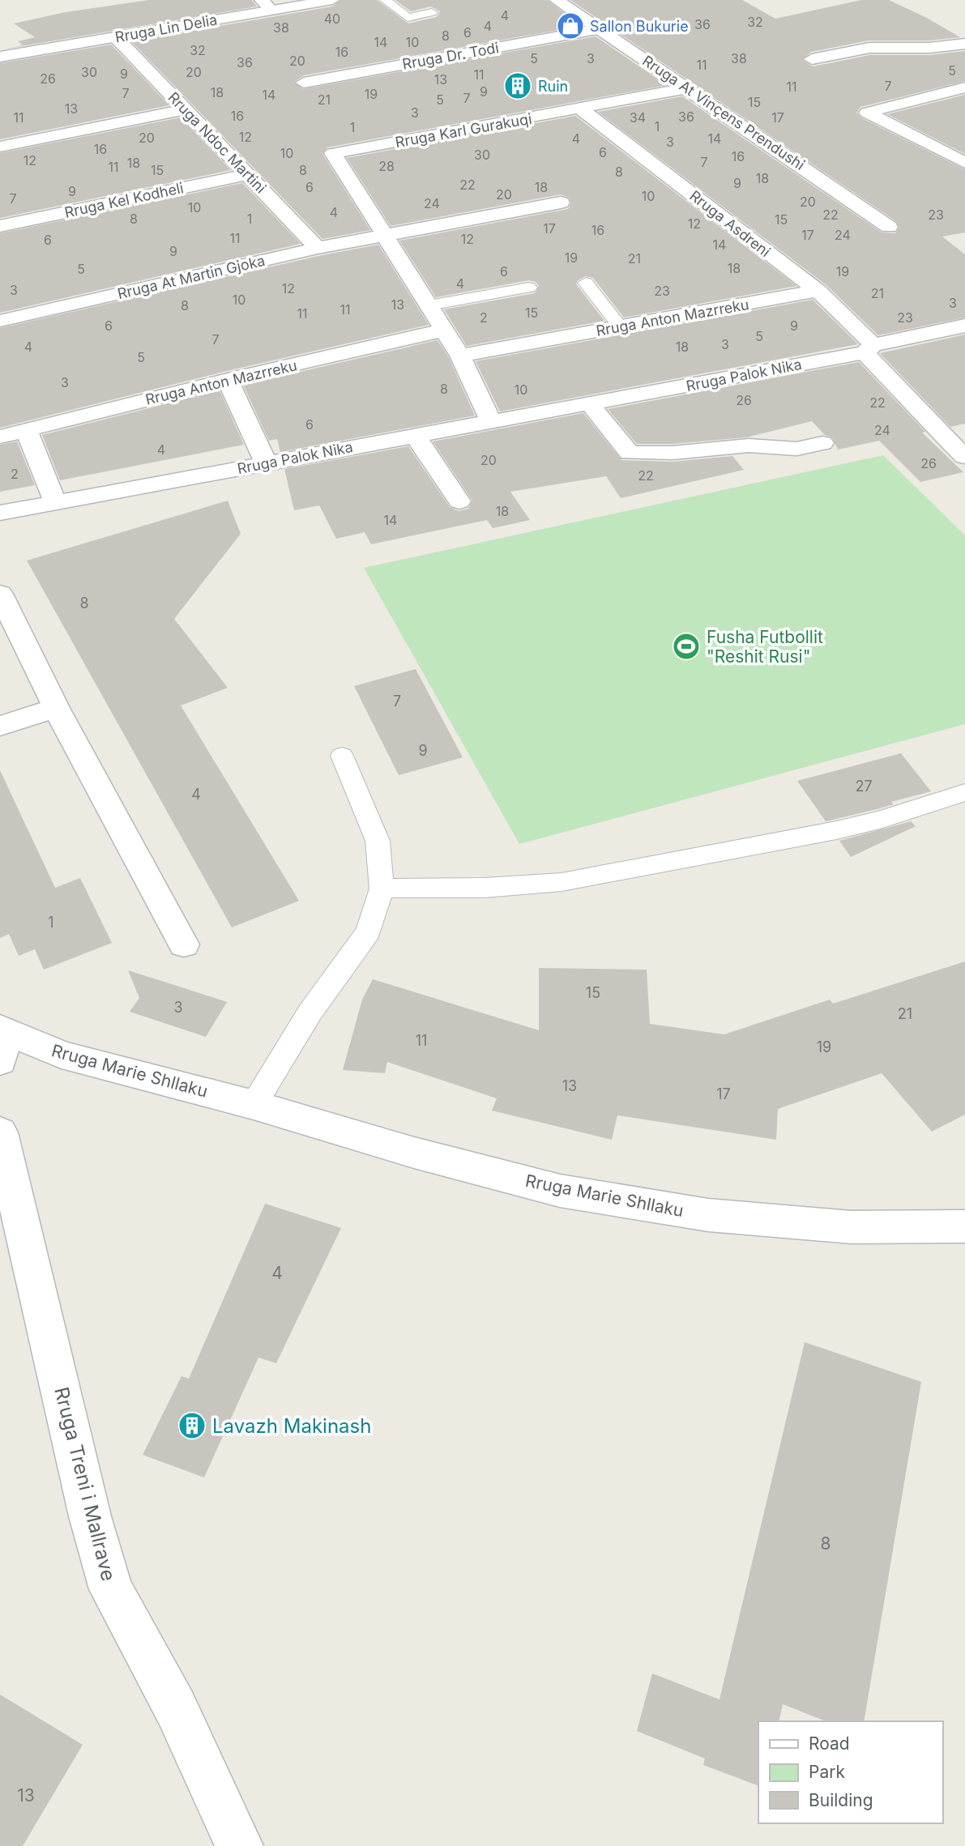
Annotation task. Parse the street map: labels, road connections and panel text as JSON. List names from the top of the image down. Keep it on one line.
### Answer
{"streets":{"street":["Rruga Lin Delia","Rruga Dr. Todi","Rruga At Vinçens Prendushi","Rruga Karl Gurakuqi","Rruga Ndoc Martini","Rruga Kel Kodheli","Rruga Asdreni","Rruga At Martin Gjoka","Rruga Anton Mazrreku","Rruga Palok Nika","Rruga Marie Shllaku","Rruga Treni i Mallrave"]},"crossings":[["Rruga Lin Delia","Rruga Ndoc Martini"],["Rruga Dr. Todi","Rruga At Vinçens Prendushi"],["Rruga At Vinçens Prendushi","Rruga Karl Gurakuqi"],["Rruga Karl Gurakuqi","Rruga Asdreni"],["Rruga Karl Gurakuqi","Rruga At Martin Gjoka"],["Rruga Karl Gurakuqi","Rruga Anton Mazrreku"],["Rruga Karl Gurakuqi","Rruga Palok Nika"],["Rruga Ndoc Martini","Rruga Kel Kodheli"],["Rruga Ndoc Martini","Rruga At Martin Gjoka"],["Rruga Asdreni","Rruga Anton Mazrreku"],["Rruga Asdreni","Rruga Palok Nika"]],"places":{"shop":["Sallon Bukurie"],"building":["Ruin","Lavazh Makinash"],"sports":["Fusha Futbollit \"Reshit Rusi\""]},"house_numbers":["4","40","32","36","4","38","6","8","14","10","32","16","5","3","38","20","36","11","5","30","20","9","11","26","13","7","11","9","18","7","19","14","7","21","5","15","13","3","16","36","11","34","17","1","1","12","20","4","14","3","16","6","10","30","16","12","7","18","28","11","15","8","8","18","9","22","6","18","9","20","10","7","20","24","10","4","22","23","8","1","15","12","17","16","17","24","11","12","6","14","9","19","21","18","5","6","19","4","12","3","23","21","10","3","13","8","11","15","11","2","23","6","9","5","7","3","4","18","5","3","8","10","26","22","6","24","4","20","26","2","22","18","14","8","7","9","27","4","1","15","3","21","11","19","13","17","4","8","13"],"legend":["Road","Park","Building"]}
